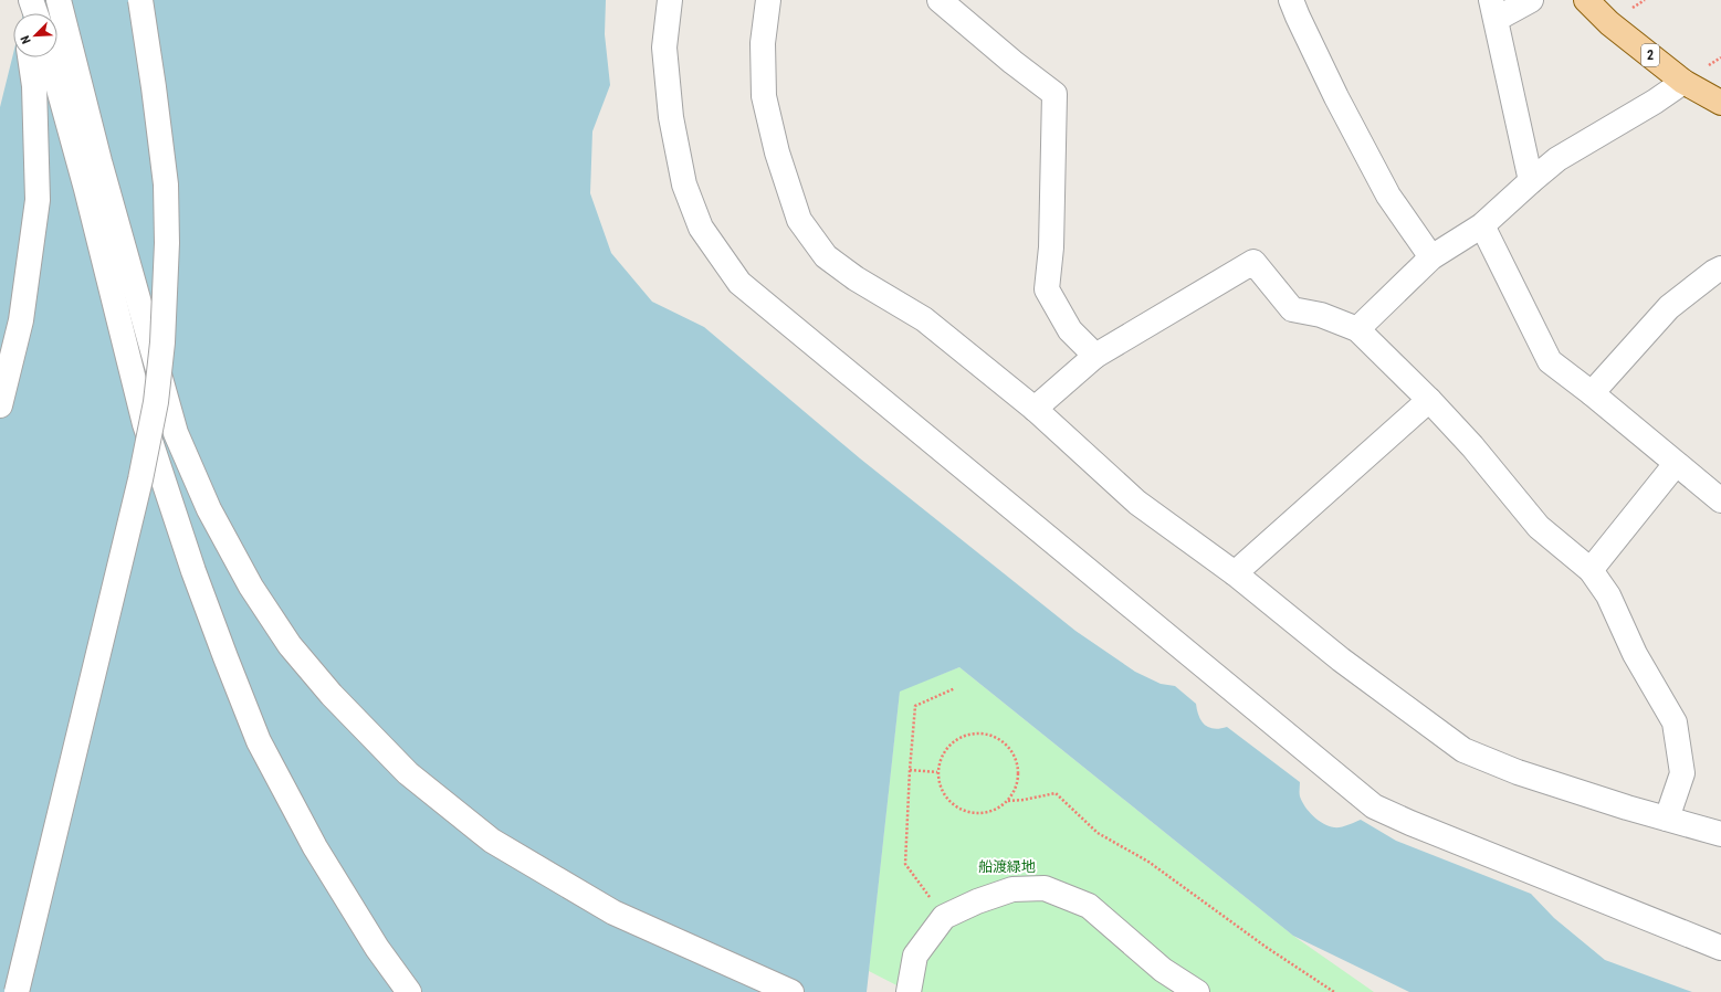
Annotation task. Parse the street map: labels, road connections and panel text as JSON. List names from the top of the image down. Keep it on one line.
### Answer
{"streets":{"main road":["2"]},"parks":["船渡緑地"],"north":"bottom left"}
